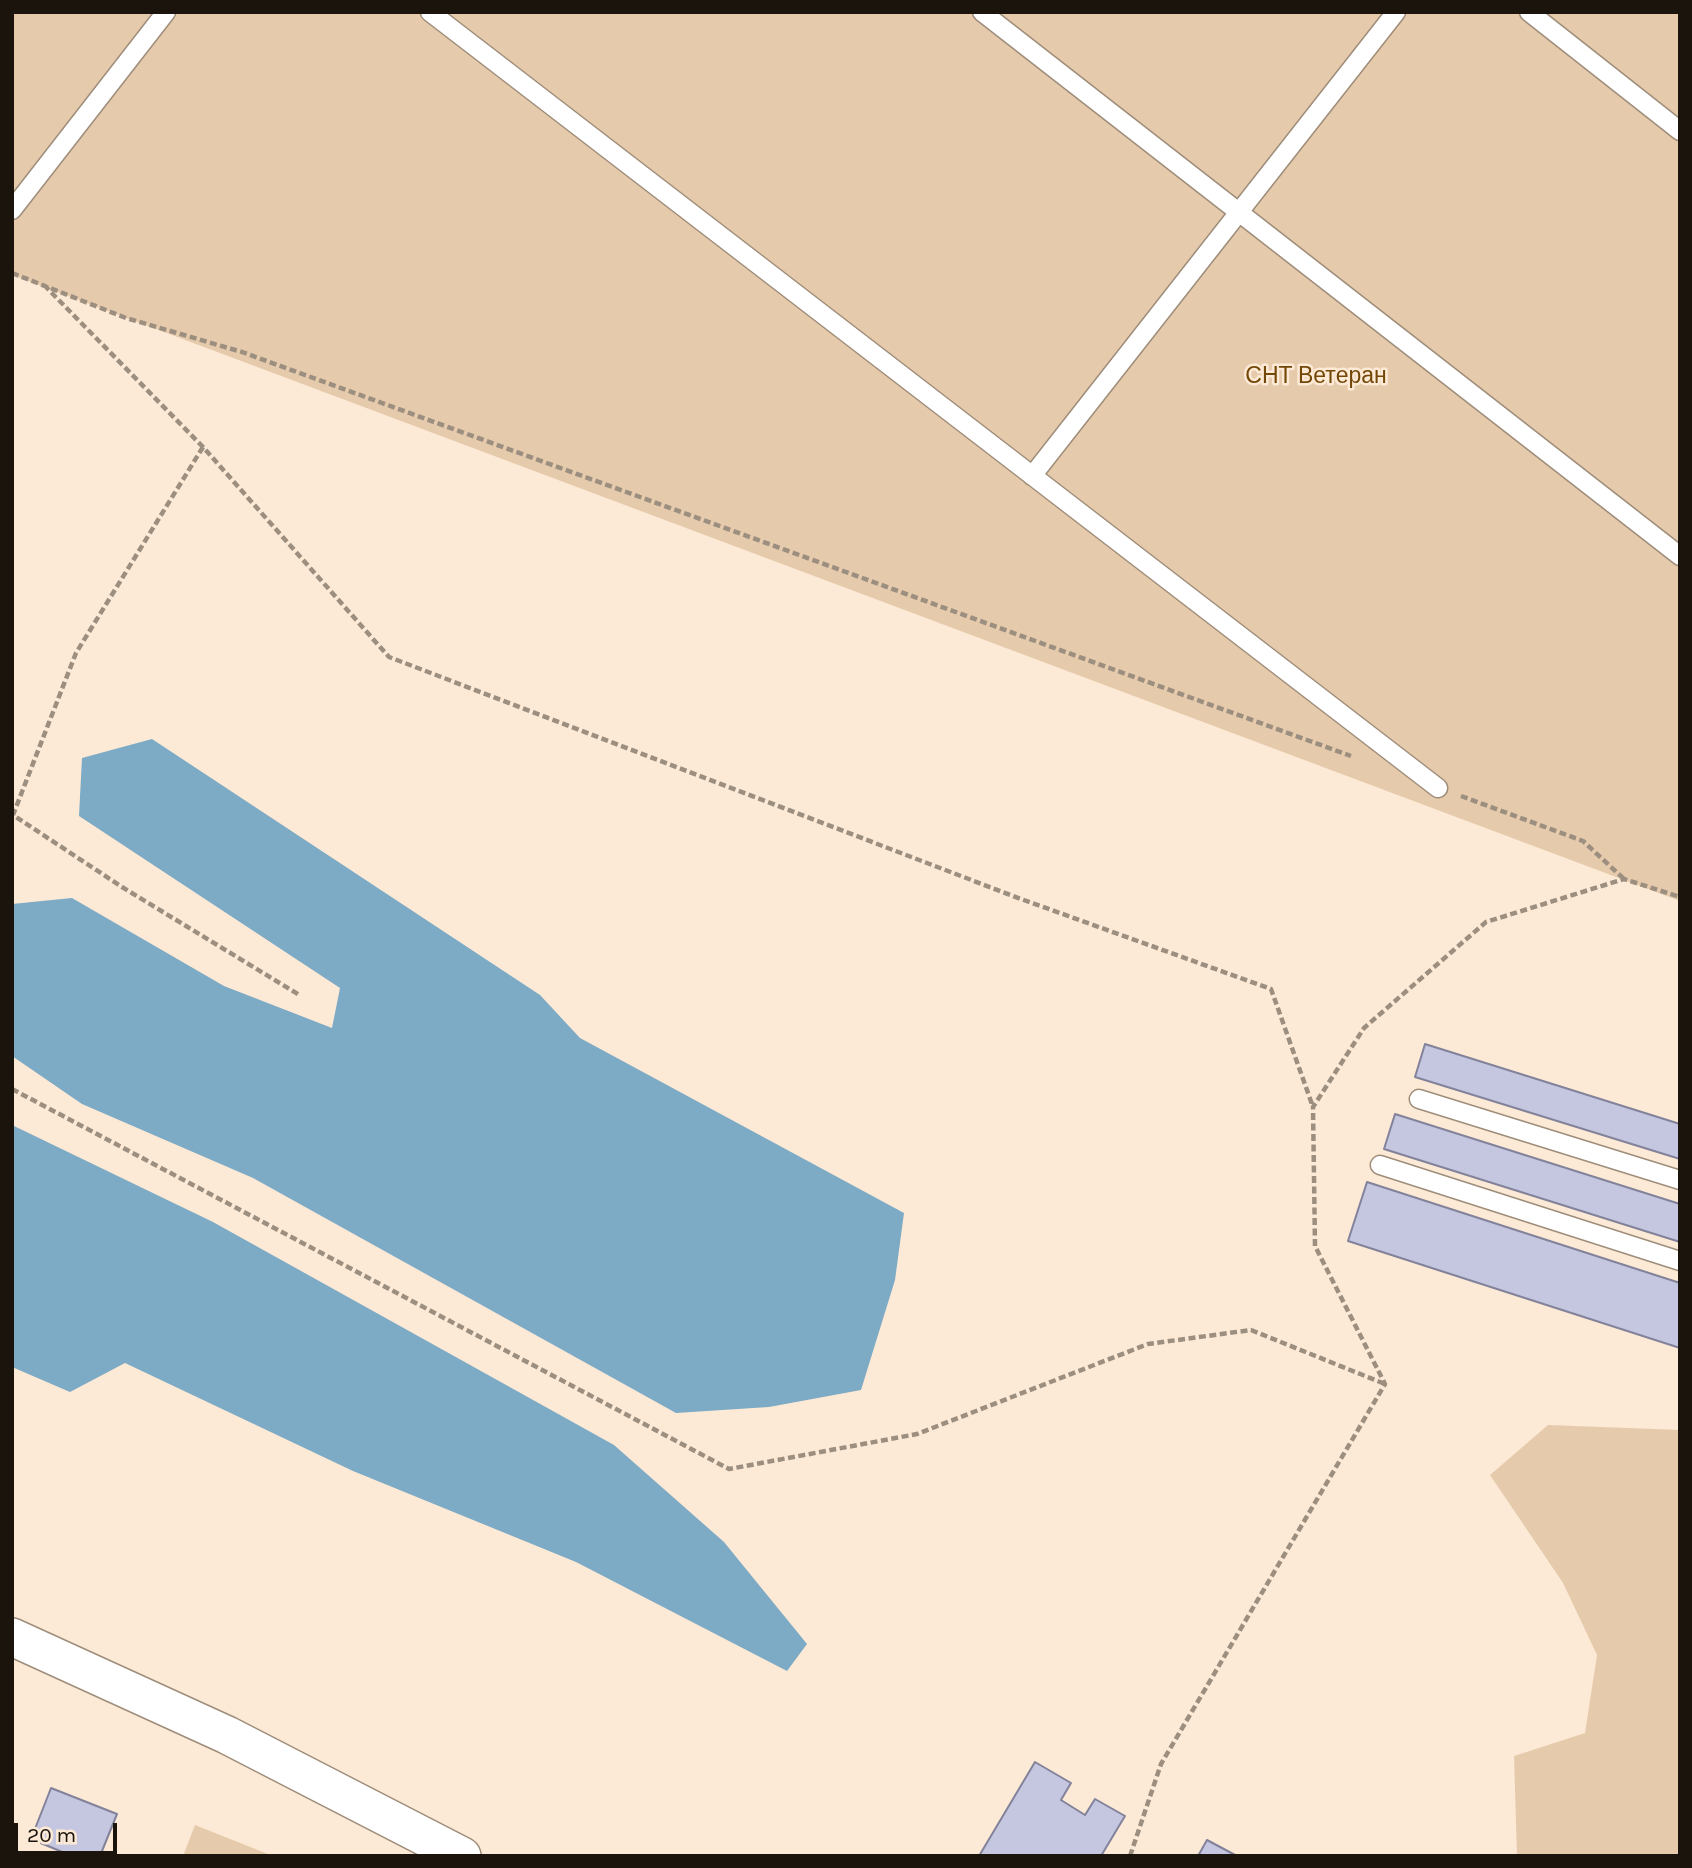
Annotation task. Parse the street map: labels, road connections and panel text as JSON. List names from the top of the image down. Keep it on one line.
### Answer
{"parks":["СНТ Ветеран"],"scale_bar":"20 m"}
